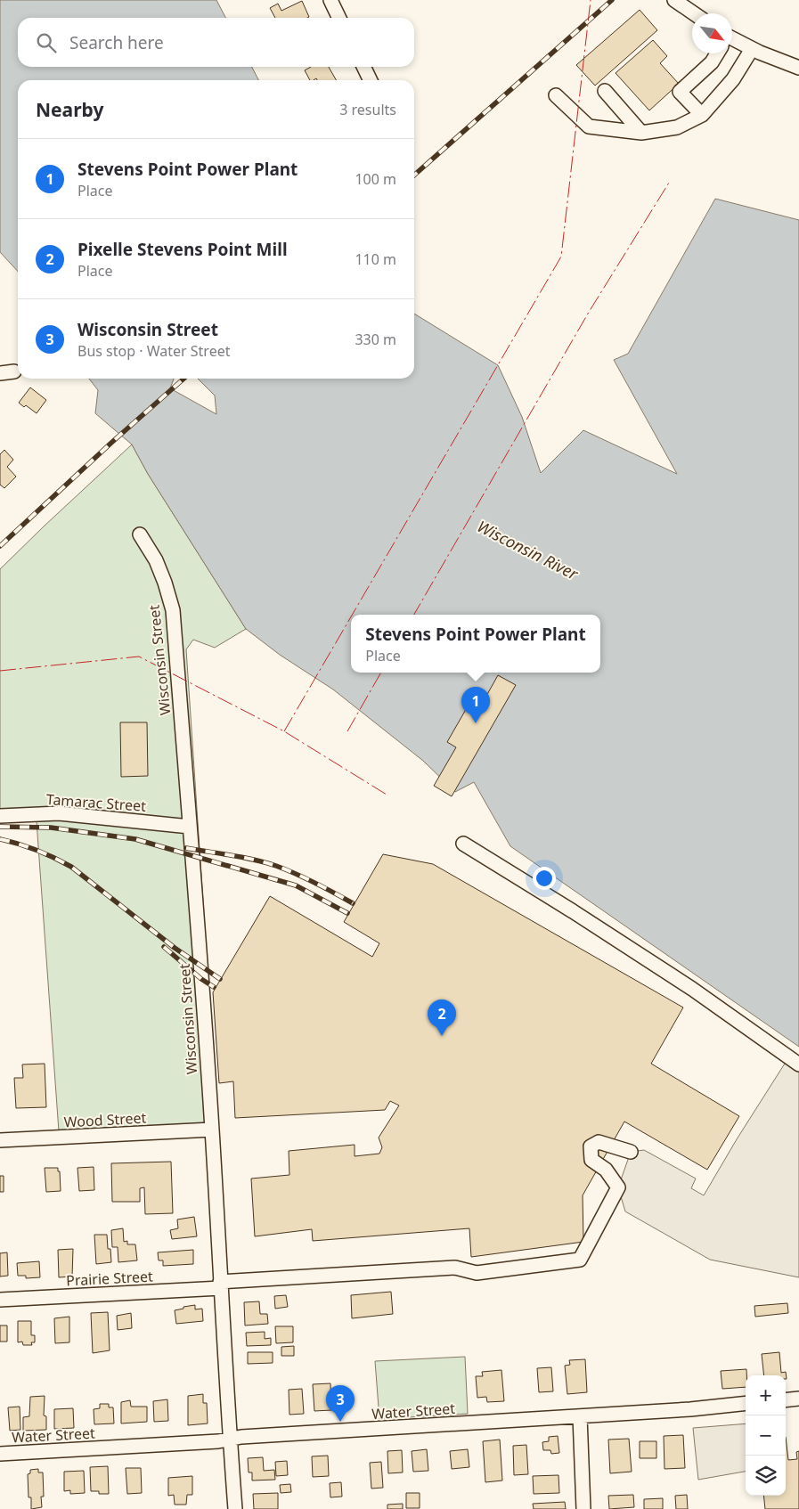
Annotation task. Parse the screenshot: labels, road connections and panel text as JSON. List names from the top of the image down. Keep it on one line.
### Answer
{"streets":{"street":["Wisconsin Street","Tamarac Street","Wood Street","Prairie Street","Water Street"]},"crossings":[["Wisconsin Street","Tamarac Street"],["Wisconsin Street","Wood Street"],["Wisconsin Street","Prairie Street"],["Wisconsin Street","Water Street"]],"water":["Wisconsin River"],"north":"bottom right","page":{"search":"Search here","heading":["Nearby","3 results"],"list":[{"mark":"1","name":"Stevens Point Power Plant","note":"Place","value":"100 m"},{"mark":"2","name":"Pixelle Stevens Point Mill","note":"Place","value":"110 m"},{"mark":"3","name":"Wisconsin Street","note":"Bus stop · Water Street","value":"330 m"}],"popup":["Stevens Point Power Plant","Place"],"pins":["1","2","3"],"map_buttons":["+","−"]}}
